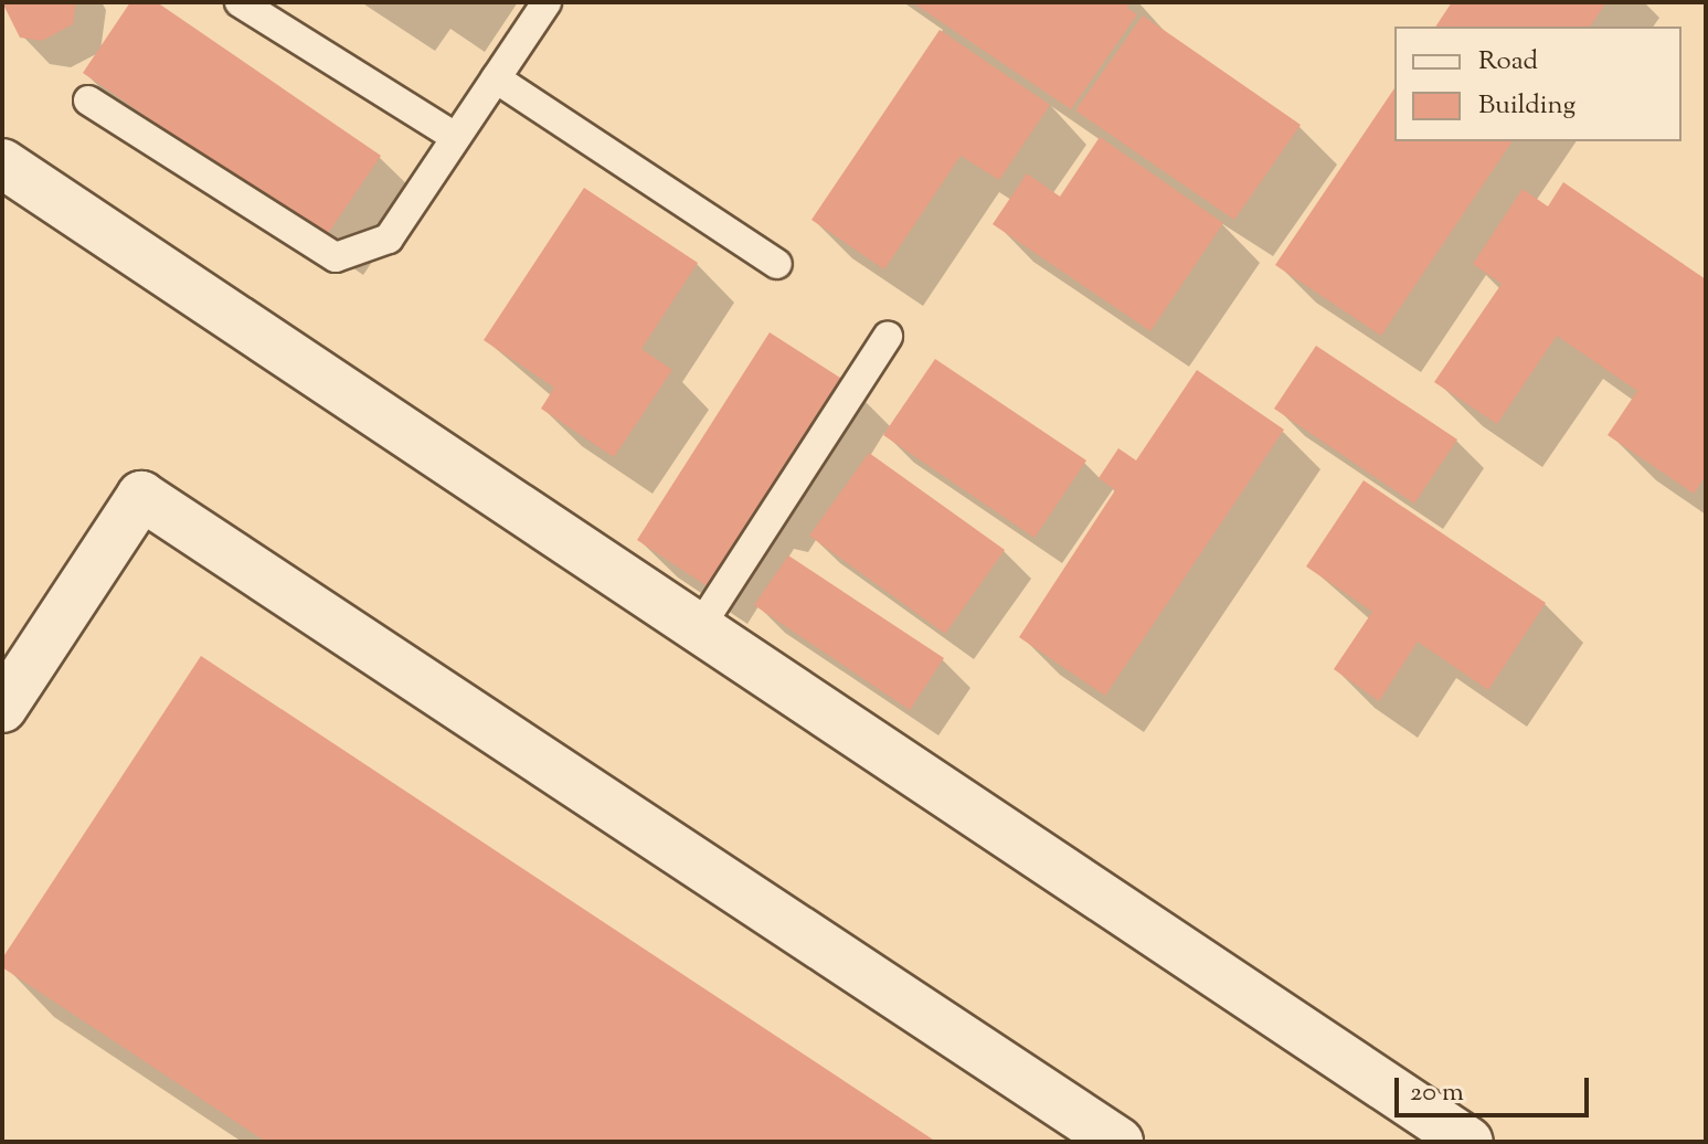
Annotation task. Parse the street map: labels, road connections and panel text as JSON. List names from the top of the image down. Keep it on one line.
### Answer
{"legend":["Road","Building"],"scale_bar":"20 m"}
